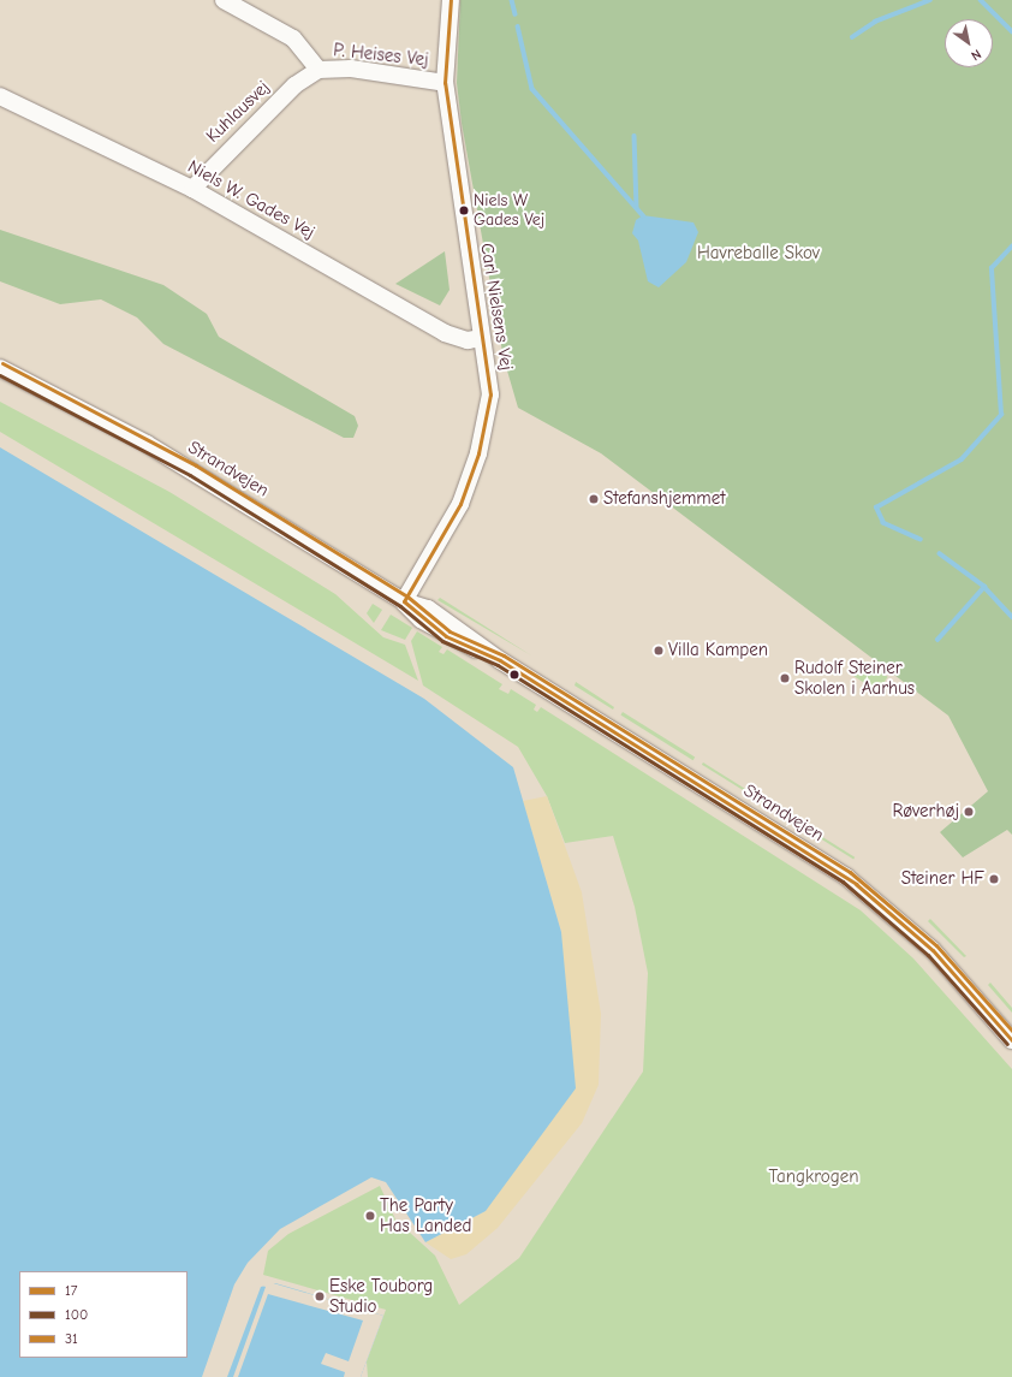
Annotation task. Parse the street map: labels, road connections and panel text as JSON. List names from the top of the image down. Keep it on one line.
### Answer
{"streets":{"street":["P. Heises Vej","Kuhlausvej","Niels W. Gades Vej","Carl Nielsens Vej","Strandvejen"]},"crossings":[["P. Heises Vej","Kuhlausvej"],["P. Heises Vej","Carl Nielsens Vej"],["Kuhlausvej","Niels W. Gades Vej"],["Niels W. Gades Vej","Carl Nielsens Vej"],["Carl Nielsens Vej","Strandvejen"]],"parks":["Havreballe Skov","Tangkrogen"],"places":["Niels W Gades Vej","Stefanshjemmet","Villa Kampen","Rudolf Steiner Skolen i Aarhus","Røverhøj","Steiner HF","The Party Has Landed","Eske Touborg Studio"],"lines":["transit line 17","transit line 31","transit line 100"],"legend":["17","100","31"],"north":"bottom right"}
